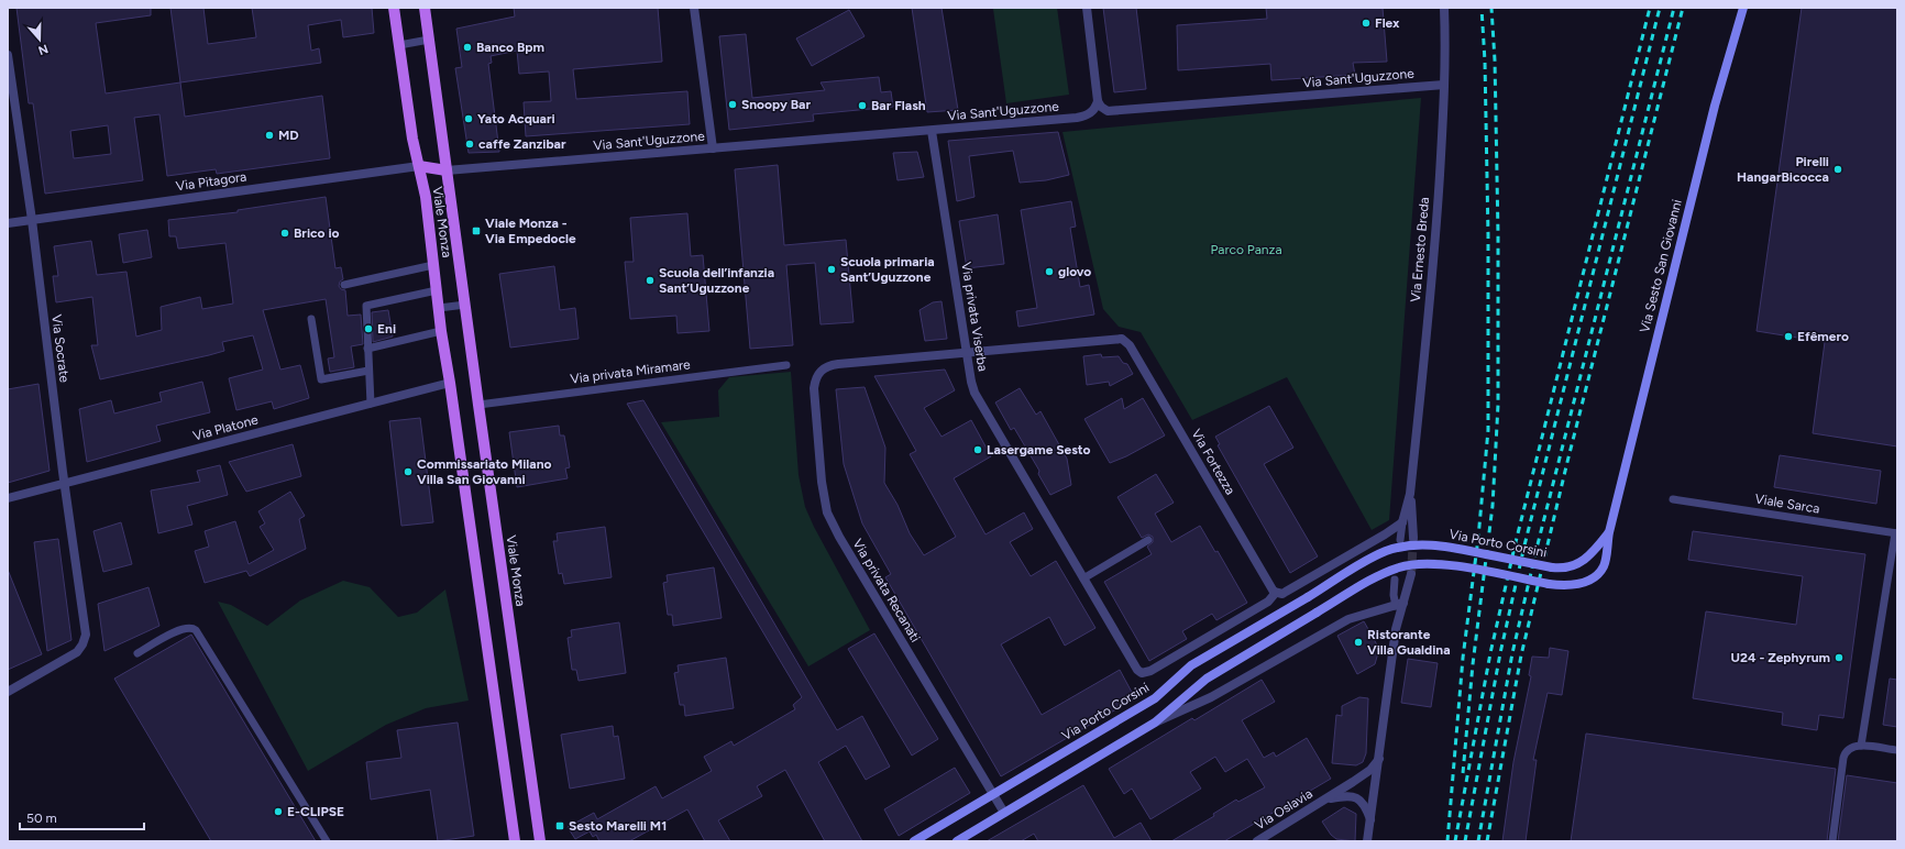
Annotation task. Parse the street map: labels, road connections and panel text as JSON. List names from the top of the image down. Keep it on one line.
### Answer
{"streets":{"main road":["Viale Monza"],"street":["Via Sant'Uguzzone","Via Pitagora","Via Ernesto Breda","Via Sesto San Giovanni","Via privata Viserba","Via Socrate","Via Platone","Via Fortezza","Via Porto Corsini","Via privata Recanati","Via Oslavia"],"lane":["Via privata Miramare","Viale Sarca"]},"crossings":[["Via Sant'Uguzzone","Viale Monza"],["Via Sant'Uguzzone","Via Ernesto Breda"],["Via Sant'Uguzzone","Via privata Viserba"],["Via Pitagora","Viale Monza"],["Via Pitagora","Via Socrate"],["Viale Monza","Via privata Miramare"],["Viale Monza","Via Platone"],["Via Sesto San Giovanni","Via Porto Corsini"],["Via privata Viserba","Via Fortezza"],["Via privata Viserba","Via Porto Corsini"],["Via privata Viserba","Via privata Recanati"],["Via Socrate","Via Platone"],["Via Fortezza","Via Porto Corsini"],["Via Fortezza","Via privata Recanati"],["Via Porto Corsini","Via privata Recanati"]],"parks":["Parco Panza"],"places":{"other":["Flex","Banco Bpm","Snoopy Bar","Bar Flash","Yato Acquari","MD","caffe Zanzibar","Pirelli HangarBicocca","Brico io","Scuola primaria Sant’Uguzzone","glovo","Scuola dell’infanzia Sant’Uguzzone","Eni","Efêmero","Lasergame Sesto","Commissariato Milano Villa San Giovanni","Ristorante Villa Gualdina","U24 - Zephyrum","E-CLIPSE"],"transit":["Viale Monza - Via Empedocle","Sesto Marelli M1"]},"scale_bar":"50 m","north":"bottom"}
